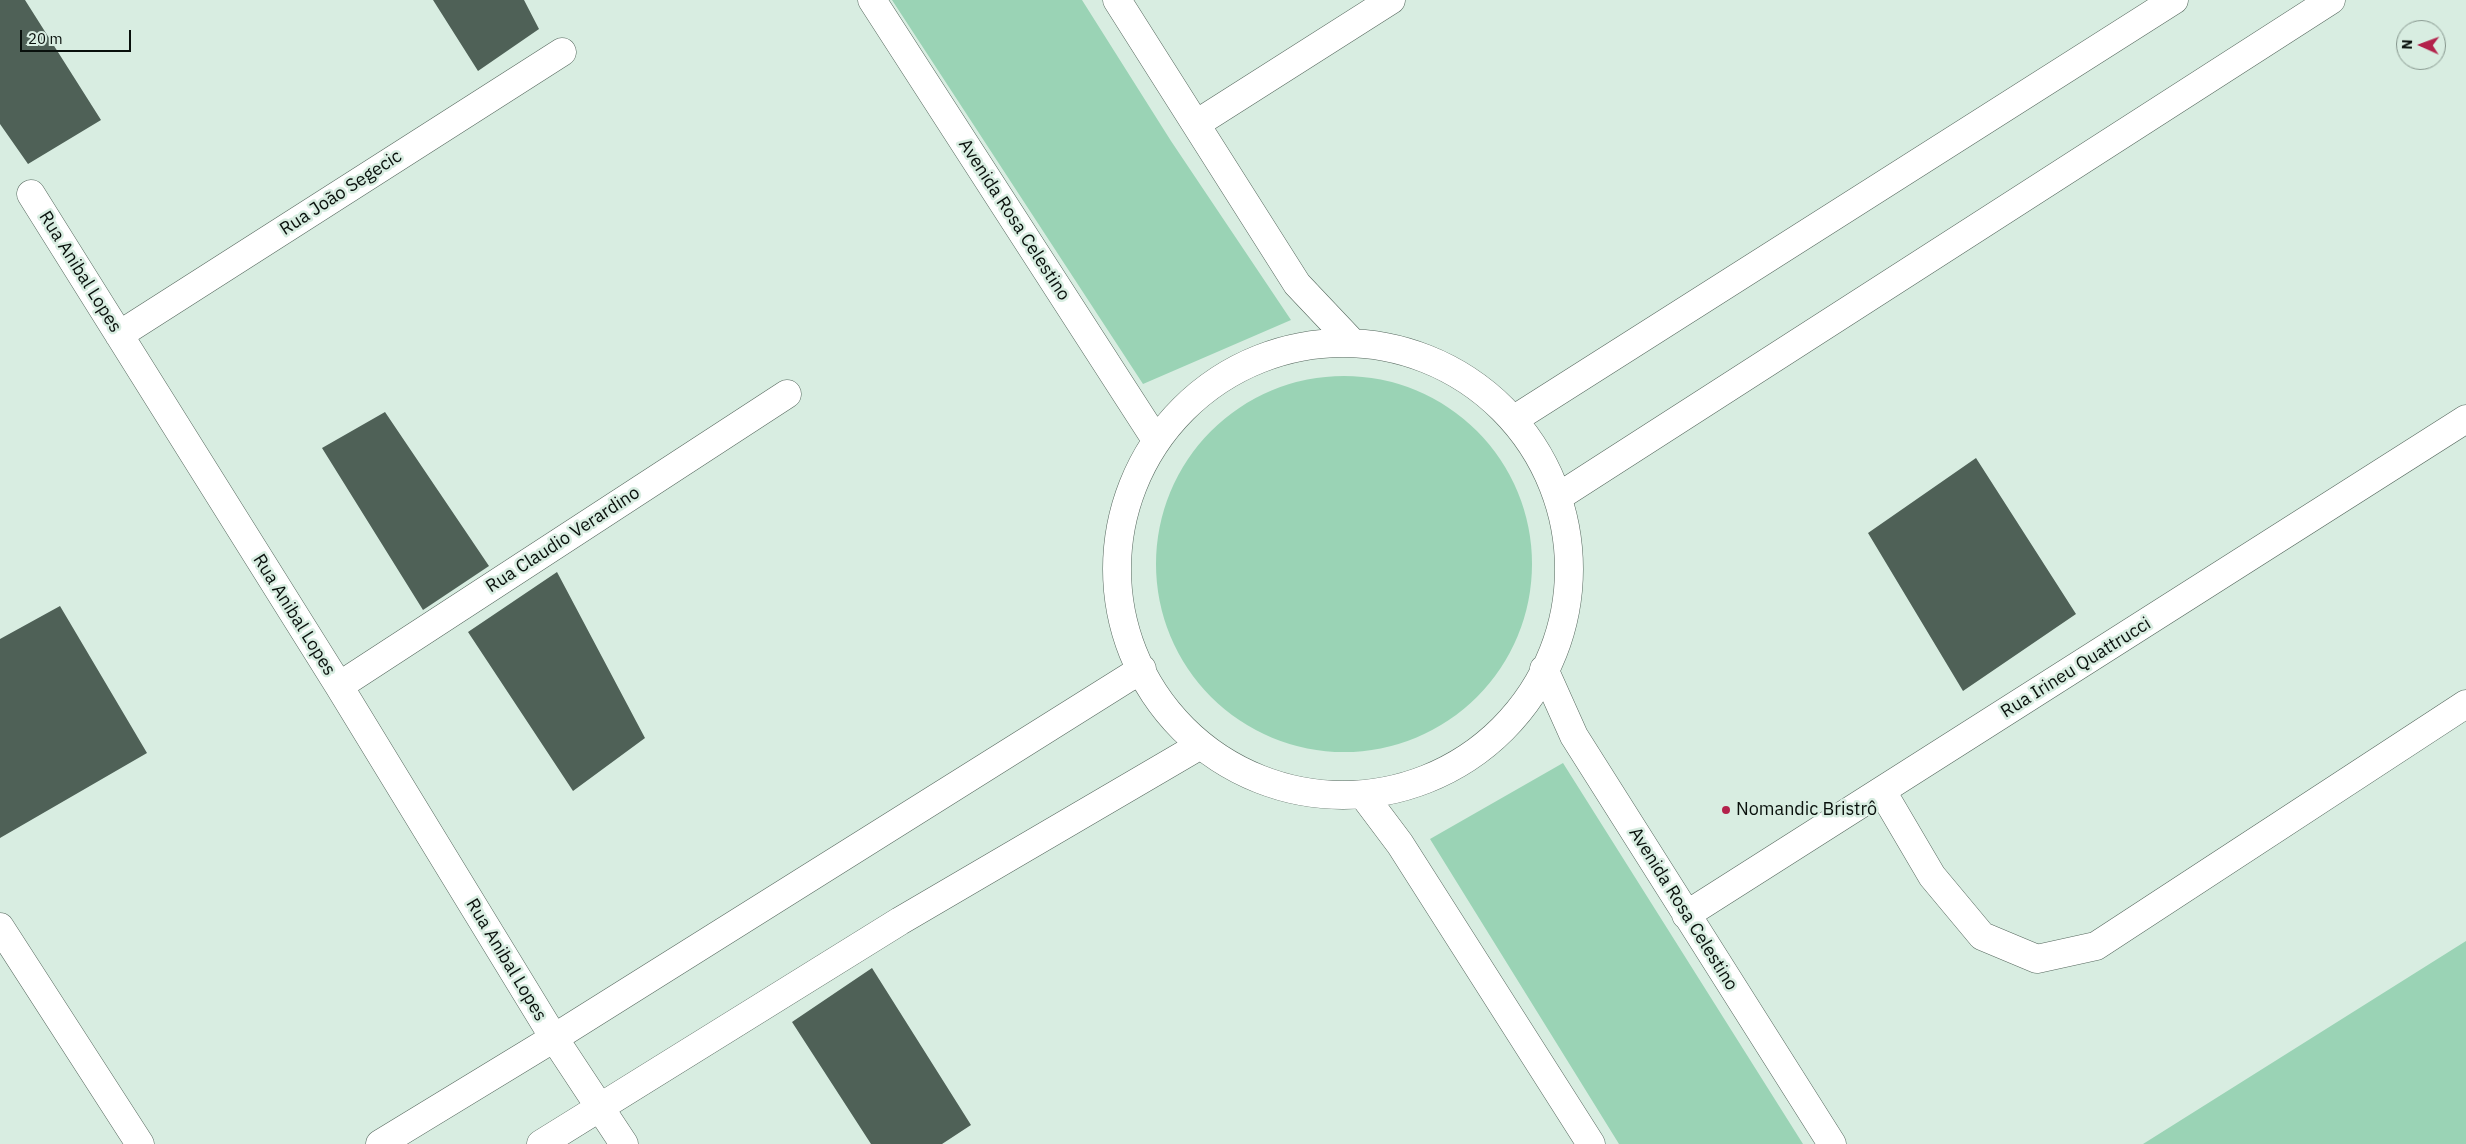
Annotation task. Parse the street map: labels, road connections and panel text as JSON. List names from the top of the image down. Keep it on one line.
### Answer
{"streets":{"street":["Rua João Segecic","Avenida Rosa Celestino","Rua Anibal Lopes","Rua Claudio Verardino","Rua Irineu Quattrucci"]},"crossings":[["Rua João Segecic","Rua Anibal Lopes"],["Avenida Rosa Celestino","Rua Irineu Quattrucci"],["Rua Anibal Lopes","Rua Claudio Verardino"]],"places":["Nomandic Bristrô"],"scale_bar":"20 m","north":"left"}
